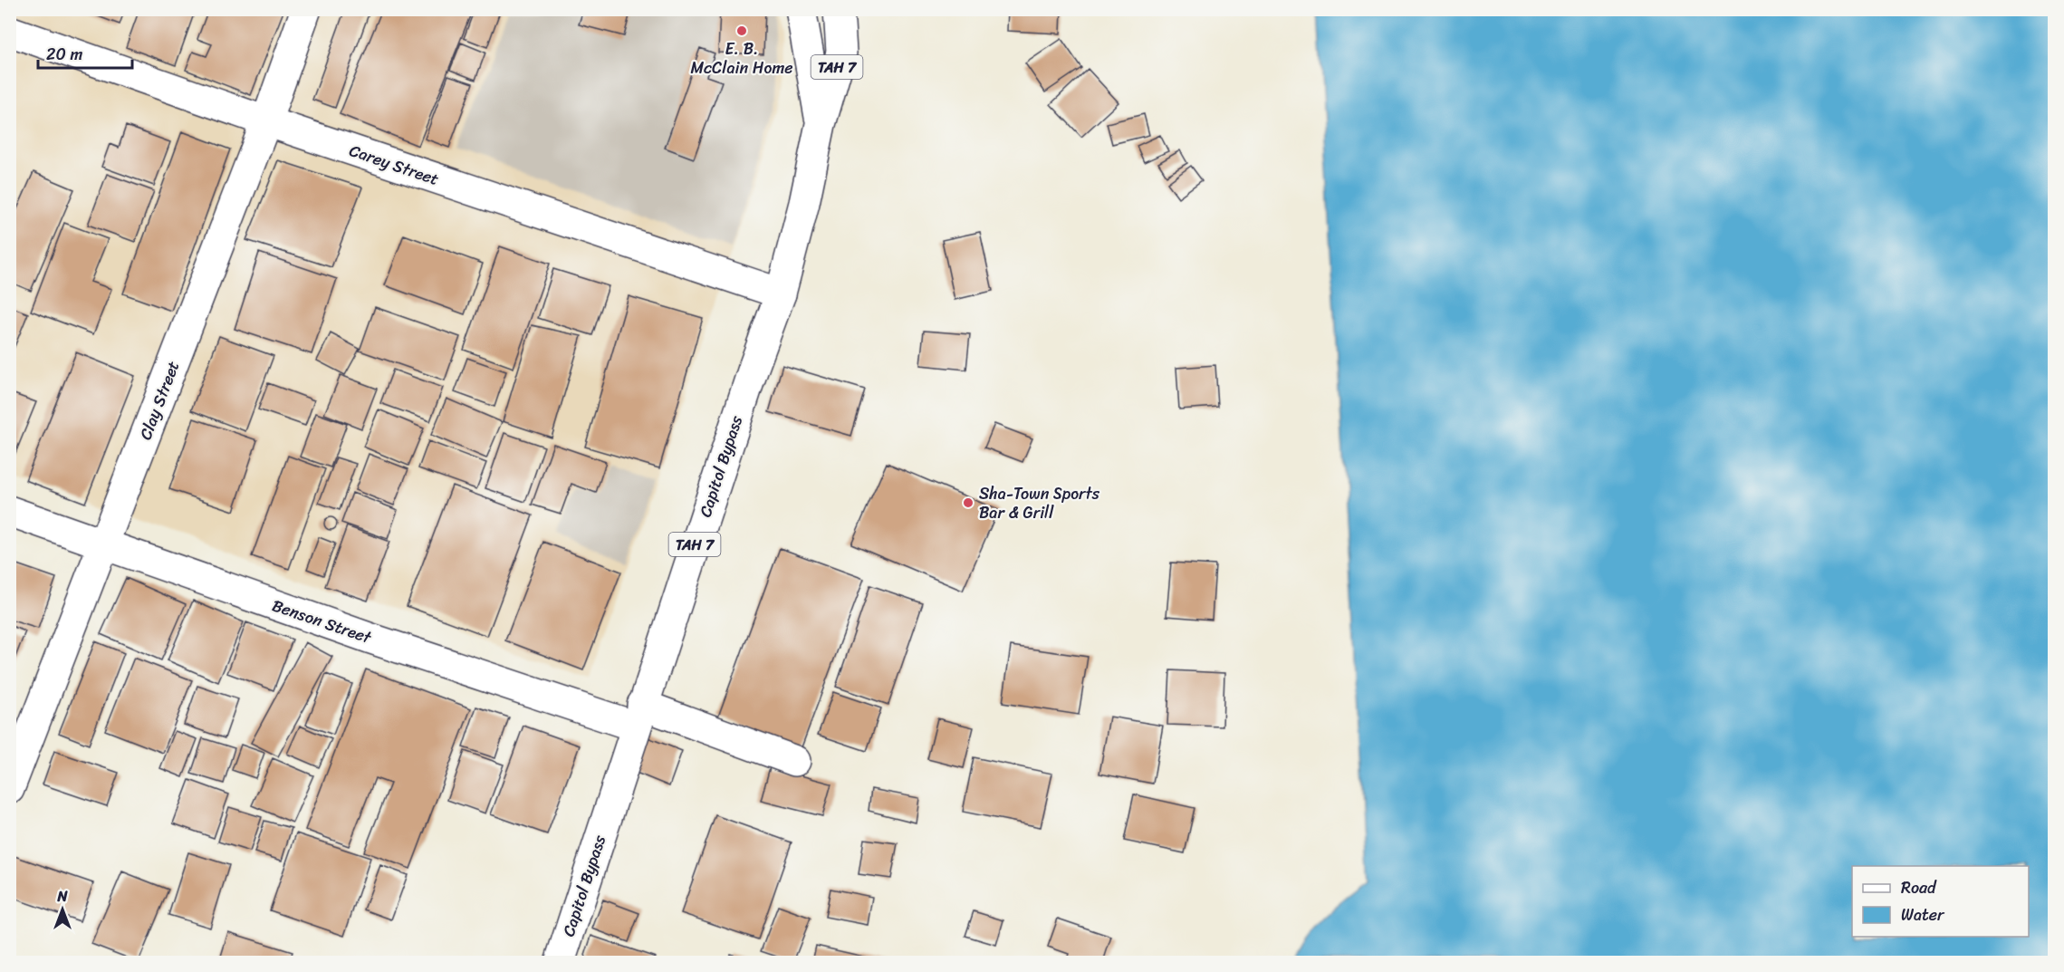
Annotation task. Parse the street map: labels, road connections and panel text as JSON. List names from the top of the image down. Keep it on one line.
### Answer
{"streets":{"main road":["TAH 7","Carey Street","Clay Street","Capitol Bypass","Benson Street"]},"crossings":[["TAH 7","Capitol Bypass"],["Carey Street","Clay Street"],["Carey Street","Capitol Bypass"],["Clay Street","Benson Street"],["Capitol Bypass","Benson Street"]],"places":["E. B. McClain Home","Sha-Town Sports Bar & Grill"],"legend":["Road","Water"],"scale_bar":"20 m","north":"top"}
